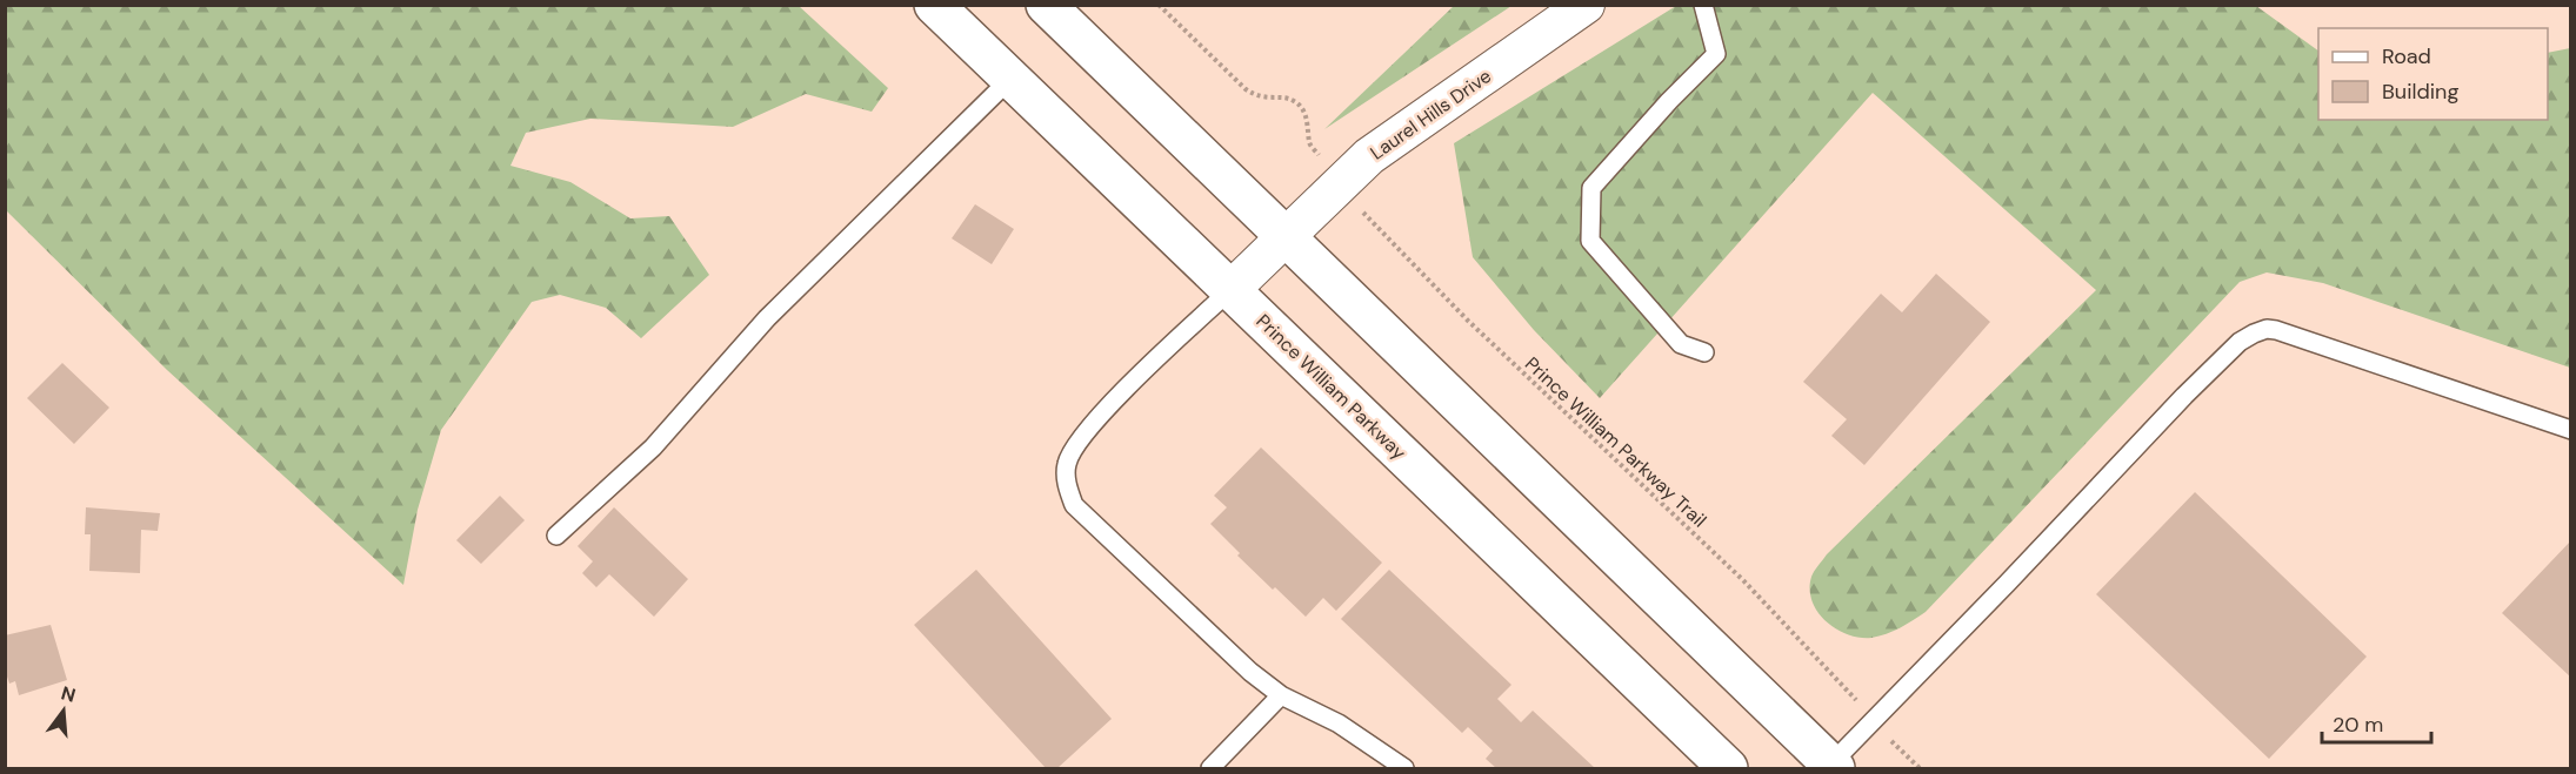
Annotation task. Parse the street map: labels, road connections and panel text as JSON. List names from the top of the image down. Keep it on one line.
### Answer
{"streets":{"highway":["Prince William Parkway"],"street":["Laurel Hills Drive"],"path":["Prince William Parkway Trail"]},"crossings":[["Laurel Hills Drive","Prince William Parkway"]],"legend":["Road","Building"],"scale_bar":"20 m","north":"top"}
